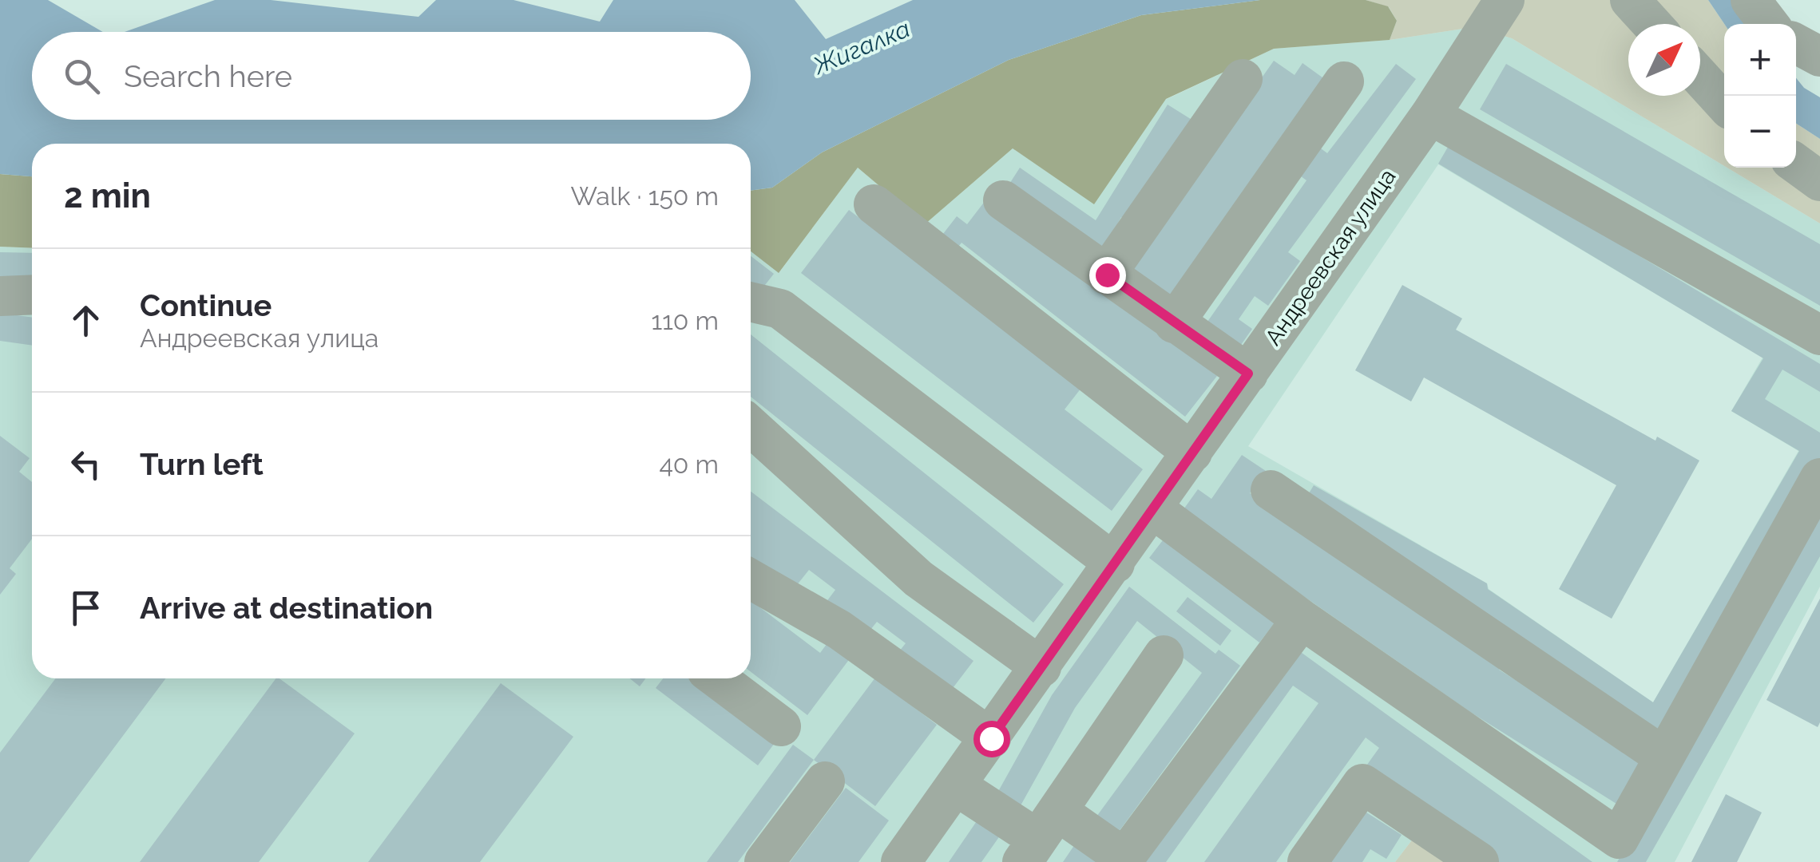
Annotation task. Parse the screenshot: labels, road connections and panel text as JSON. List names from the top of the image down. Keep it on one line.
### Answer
{"streets":{"street":["Андреевская улица"]},"water":["Жигалка"],"north":"top right","page":{"map_buttons":["+","−"],"search":"Search here","heading":["2 min","Walk · 150 m"],"list":[["Continue","Андреевская улица","110 m"],["Turn left","40 m"],"Arrive at destination"]}}
